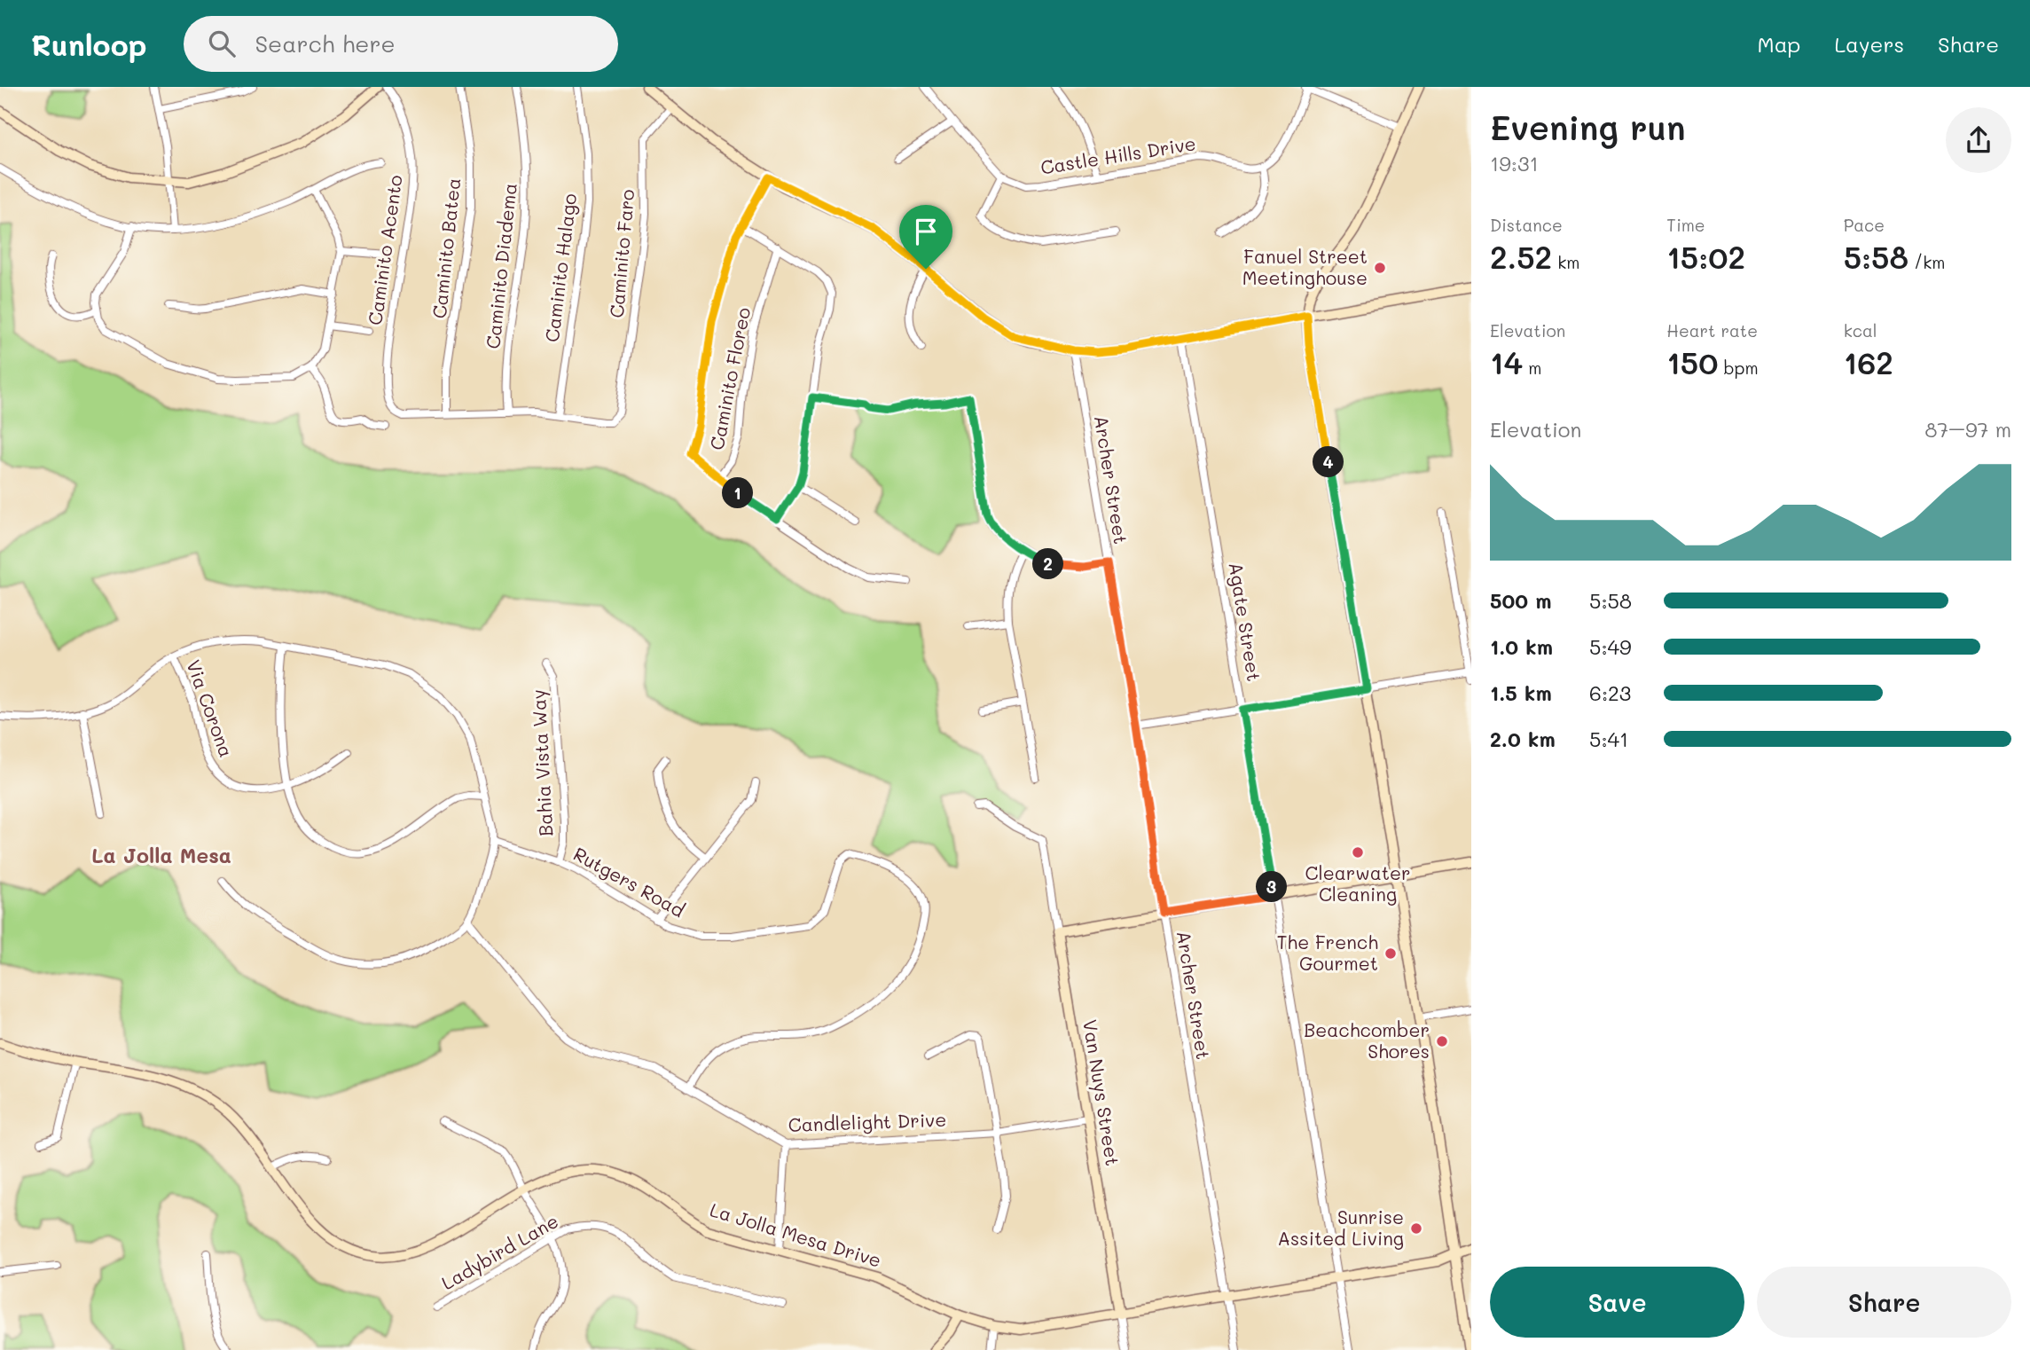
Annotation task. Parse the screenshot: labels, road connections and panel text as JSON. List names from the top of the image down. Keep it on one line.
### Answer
{"streets":{"street":["Castle Hills Drive","Caminito Batea","Caminito Acento","Caminito Faro","Caminito Diadema","Caminito Halago","Caminito Floreo","Archer Street","Agate Street","Via Corona","Bahia Vista Way","Rutgers Road","Van Nuys Street","Candlelight Drive","La Jolla Mesa Drive","Ladybird Lane"]},"crossings":[["Caminito Batea","Caminito Acento"],["Caminito Faro","Caminito Halago"],["Archer Street","La Jolla Mesa Drive"],["Agate Street","La Jolla Mesa Drive"],["Bahia Vista Way","Rutgers Road"],["Rutgers Road","Candlelight Drive"],["Van Nuys Street","Candlelight Drive"],["Van Nuys Street","La Jolla Mesa Drive"]],"districts":["La Jolla Mesa"],"places":["Fanuel Street Meetinghouse","Clearwater Cleaning","The French Gourmet","Beachcomber Shores","Sunrise Assited Living"],"page":{"header":"Runloop","search":"Search here","nav":["Map","Layers","Share"],"heading":["Evening run","19:31"],"stats":[["Distance","2.52 km"],["Time","15:02"],["Pace","5:58 /km"],["Elevation","14 m"],["Heart rate","150 bpm"],["kcal","162"]],"chart":["Elevation","87–97 m"],"pins":["4","1","2","3"],"list":[{"name":"500 m","note":"5:58"},{"name":"1.0 km","note":"5:49"},{"name":"1.5 km","note":"6:23"},{"name":"2.0 km","note":"5:41"}],"buttons":["Save","Share"]}}
